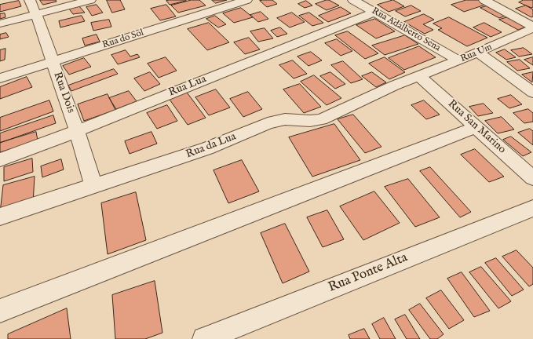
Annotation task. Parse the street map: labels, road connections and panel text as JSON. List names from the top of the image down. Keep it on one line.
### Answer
{"streets":{"street":["Rua Adalberto Sena","Rua do Sol","Rua Um","Rua Lua","Rua Dois","Rua San Marino","Rua da Lua","Rua Ponte Alta"]},"crossings":[["Rua Adalberto Sena","Rua Um"],["Rua Adalberto Sena","Rua Lua"],["Rua do Sol","Rua Dois"],["Rua Um","Rua San Marino"],["Rua Um","Rua da Lua"],["Rua Lua","Rua Dois"],["Rua Dois","Rua da Lua"],["Rua San Marino","Rua da Lua"]]}
